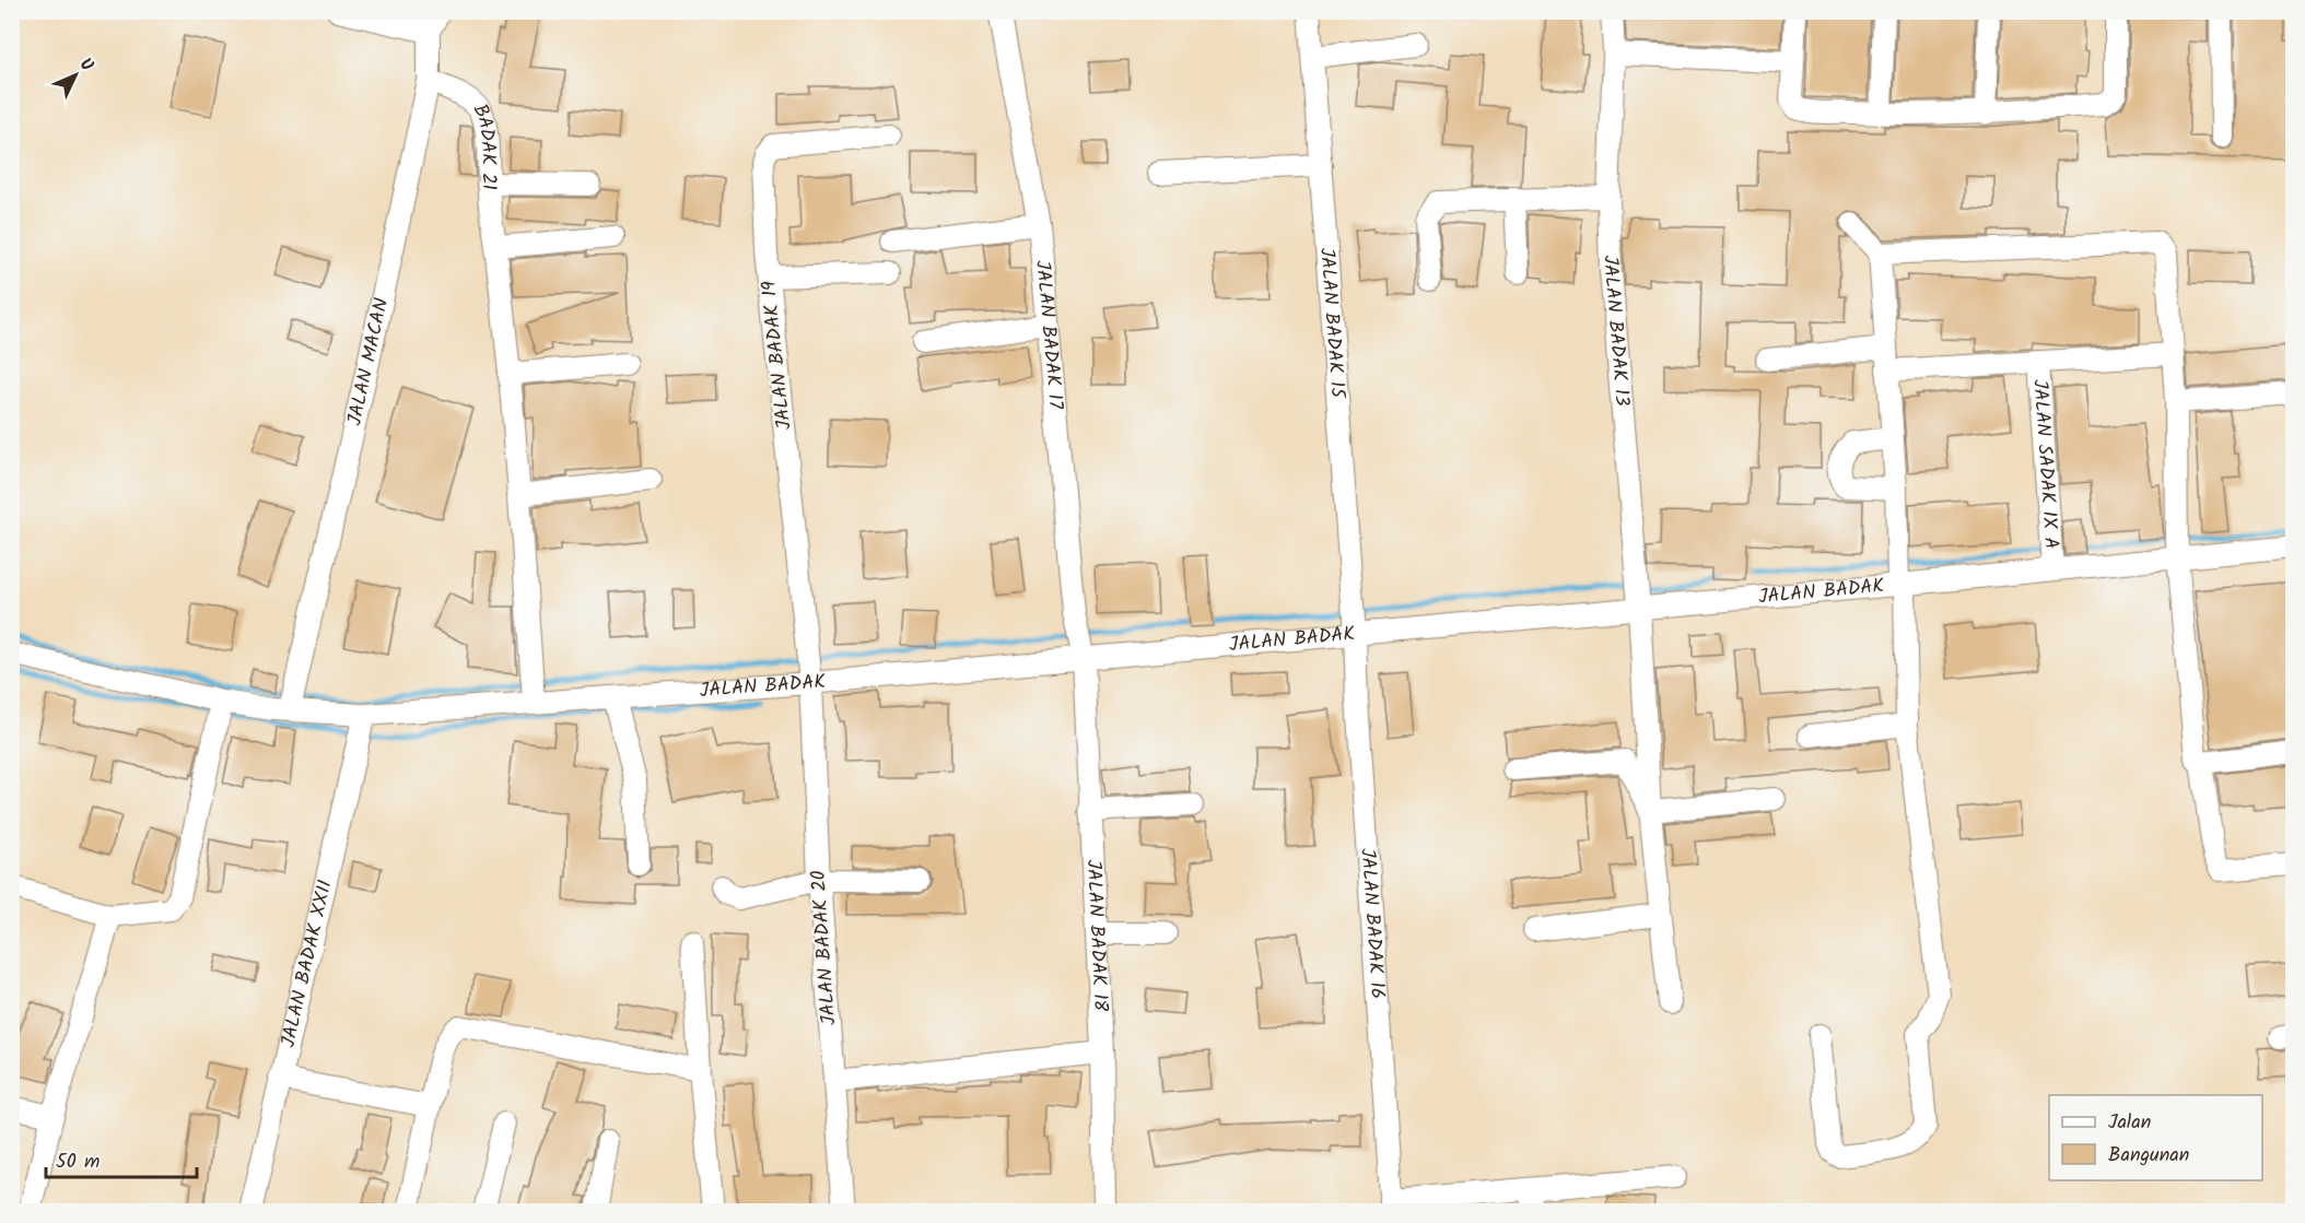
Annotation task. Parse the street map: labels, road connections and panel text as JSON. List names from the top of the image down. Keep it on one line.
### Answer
{"streets":{"street":["BADAK 21","JALAN BADAK 15","JALAN BADAK 13","JALAN BADAK 17","JALAN BADAK 19","JALAN MACAN","JALAN SADAK IX A","JALAN BADAK","JALAN BADAK 16","JALAN BADAK 18","JALAN BADAK 20","JALAN BADAK XXII"]},"crossings":[["BADAK 21","JALAN MACAN"],["JALAN BADAK 15","JALAN BADAK"],["JALAN BADAK 15","JALAN BADAK 16"],["JALAN BADAK 13","JALAN BADAK"],["JALAN BADAK 17","JALAN BADAK"],["JALAN BADAK 17","JALAN BADAK 18"],["JALAN BADAK 19","JALAN BADAK"],["JALAN BADAK 19","JALAN BADAK 20"],["JALAN MACAN","JALAN BADAK"],["JALAN SADAK IX A","JALAN BADAK"],["JALAN BADAK","JALAN BADAK 16"],["JALAN BADAK","JALAN BADAK 18"],["JALAN BADAK","JALAN BADAK 20"],["JALAN BADAK","JALAN BADAK XXII"]],"legend":["Jalan","Bangunan"],"scale_bar":"50 m","north":"top right"}
